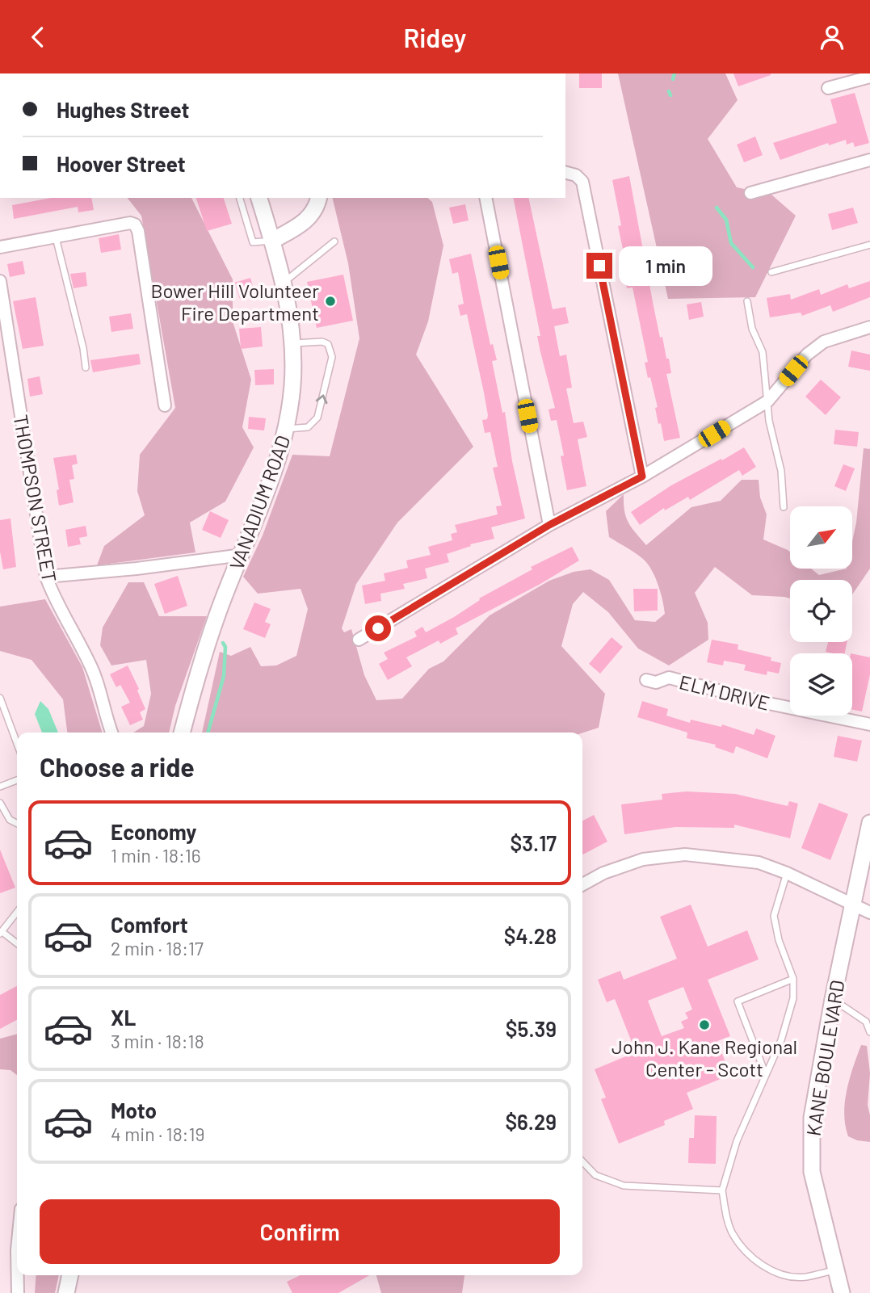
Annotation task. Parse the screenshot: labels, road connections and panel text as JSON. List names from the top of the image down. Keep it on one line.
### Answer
{"streets":{"street":["THOMPSON STREET","VANADIUM ROAD","ELM DRIVE","KANE BOULEVARD"]},"places":["Bower Hill Volunteer Fire Department","John J. Kane Regional Center - Scott"],"north":"top right","page":{"header":"Ridey","banner":["Hughes Street","Hoover Street"],"bubble":"1 min","heading":"Choose a ride","list":[{"name":"Economy","note":"1 min · 18:16","value":"$3.17"},{"name":"Comfort","note":"2 min · 18:17","value":"$4.28"},{"name":"XL","note":"3 min · 18:18","value":"$5.39"},{"name":"Moto","note":"4 min · 18:19","value":"$6.29"}],"buttons":"Confirm"}}
